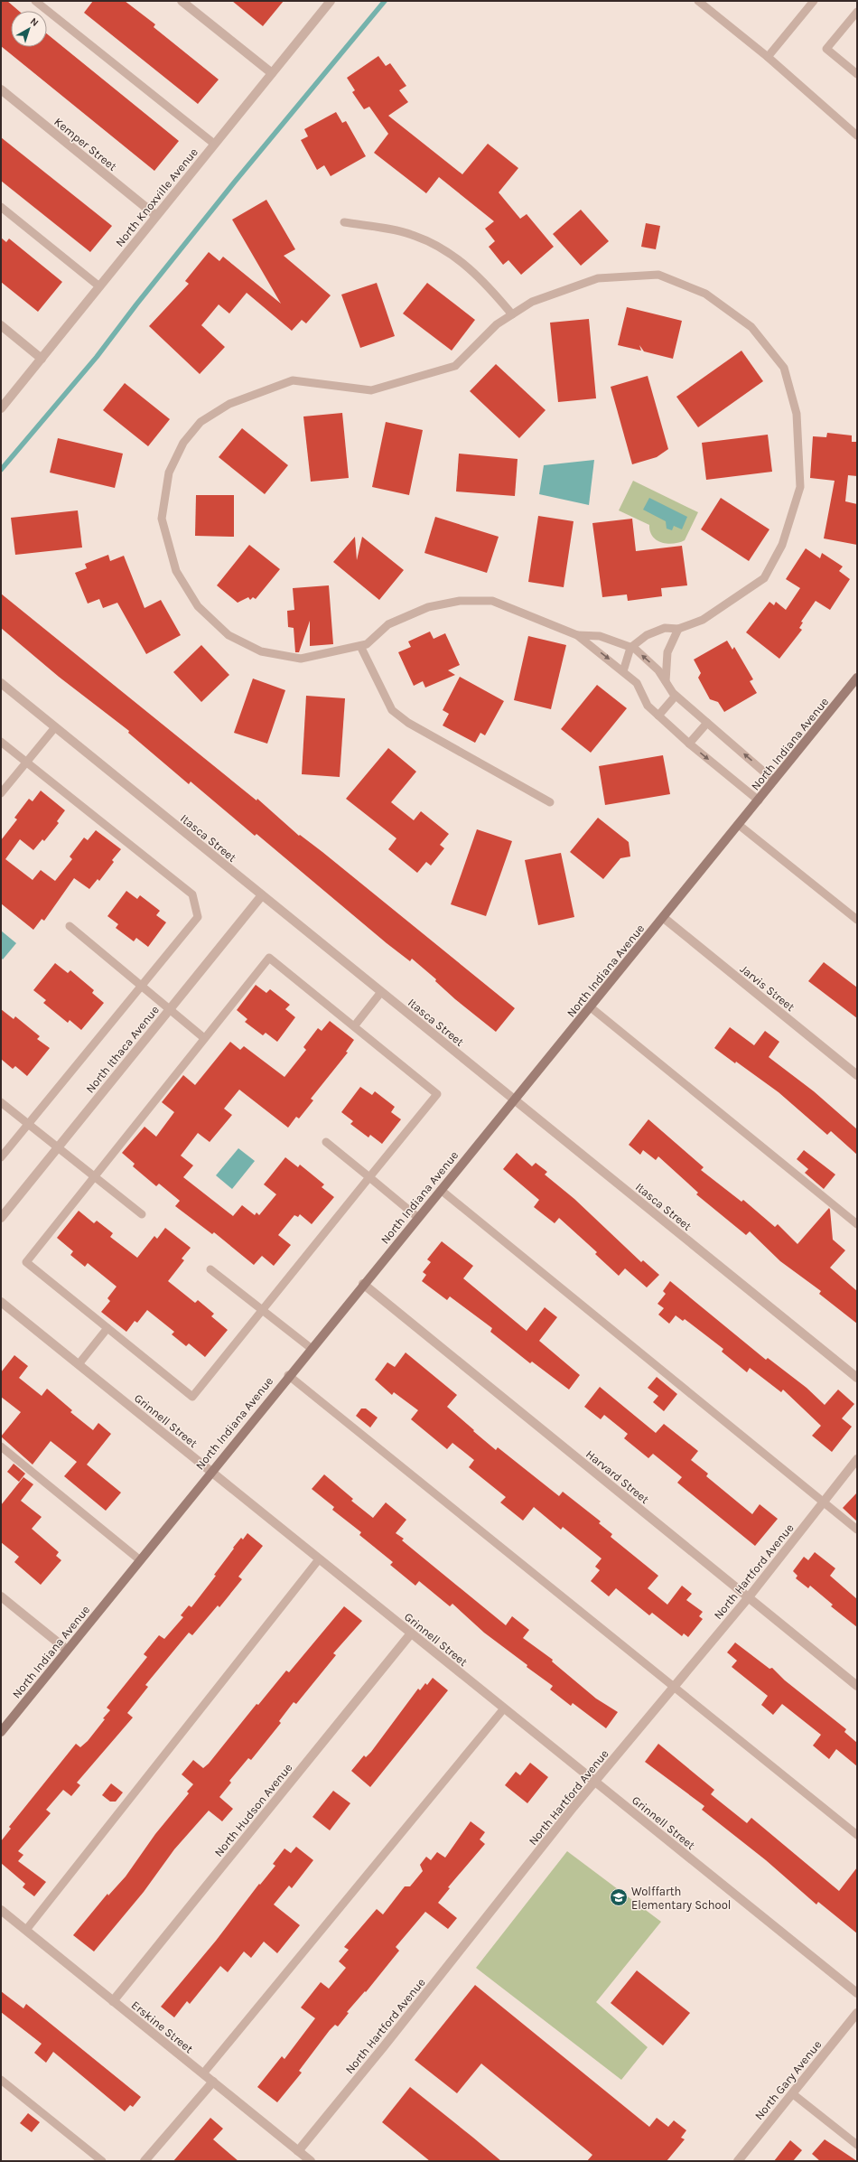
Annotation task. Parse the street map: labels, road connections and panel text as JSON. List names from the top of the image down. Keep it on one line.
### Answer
{"streets":{"main road":["North Indiana Avenue"],"street":["Kemper Street","North Knoxville Avenue","Itasca Street","Jarvis Street","North Ithaca Avenue","Grinnell Street","Harvard Street","North Hartford Avenue","North Hudson Avenue","Erskine Street","North Gary Avenue"]},"crossings":[["Kemper Street","North Knoxville Avenue"],["North Indiana Avenue","Itasca Street"],["North Indiana Avenue","Jarvis Street"],["North Indiana Avenue","Grinnell Street"],["North Indiana Avenue","Harvard Street"],["Itasca Street","North Ithaca Avenue"],["Grinnell Street","North Hartford Avenue"],["Grinnell Street","North Hudson Avenue"],["Harvard Street","North Hartford Avenue"],["North Hartford Avenue","Erskine Street"],["North Hudson Avenue","Erskine Street"]],"places":{"school or university":["Wolffarth Elementary School"]},"north":"top right"}
